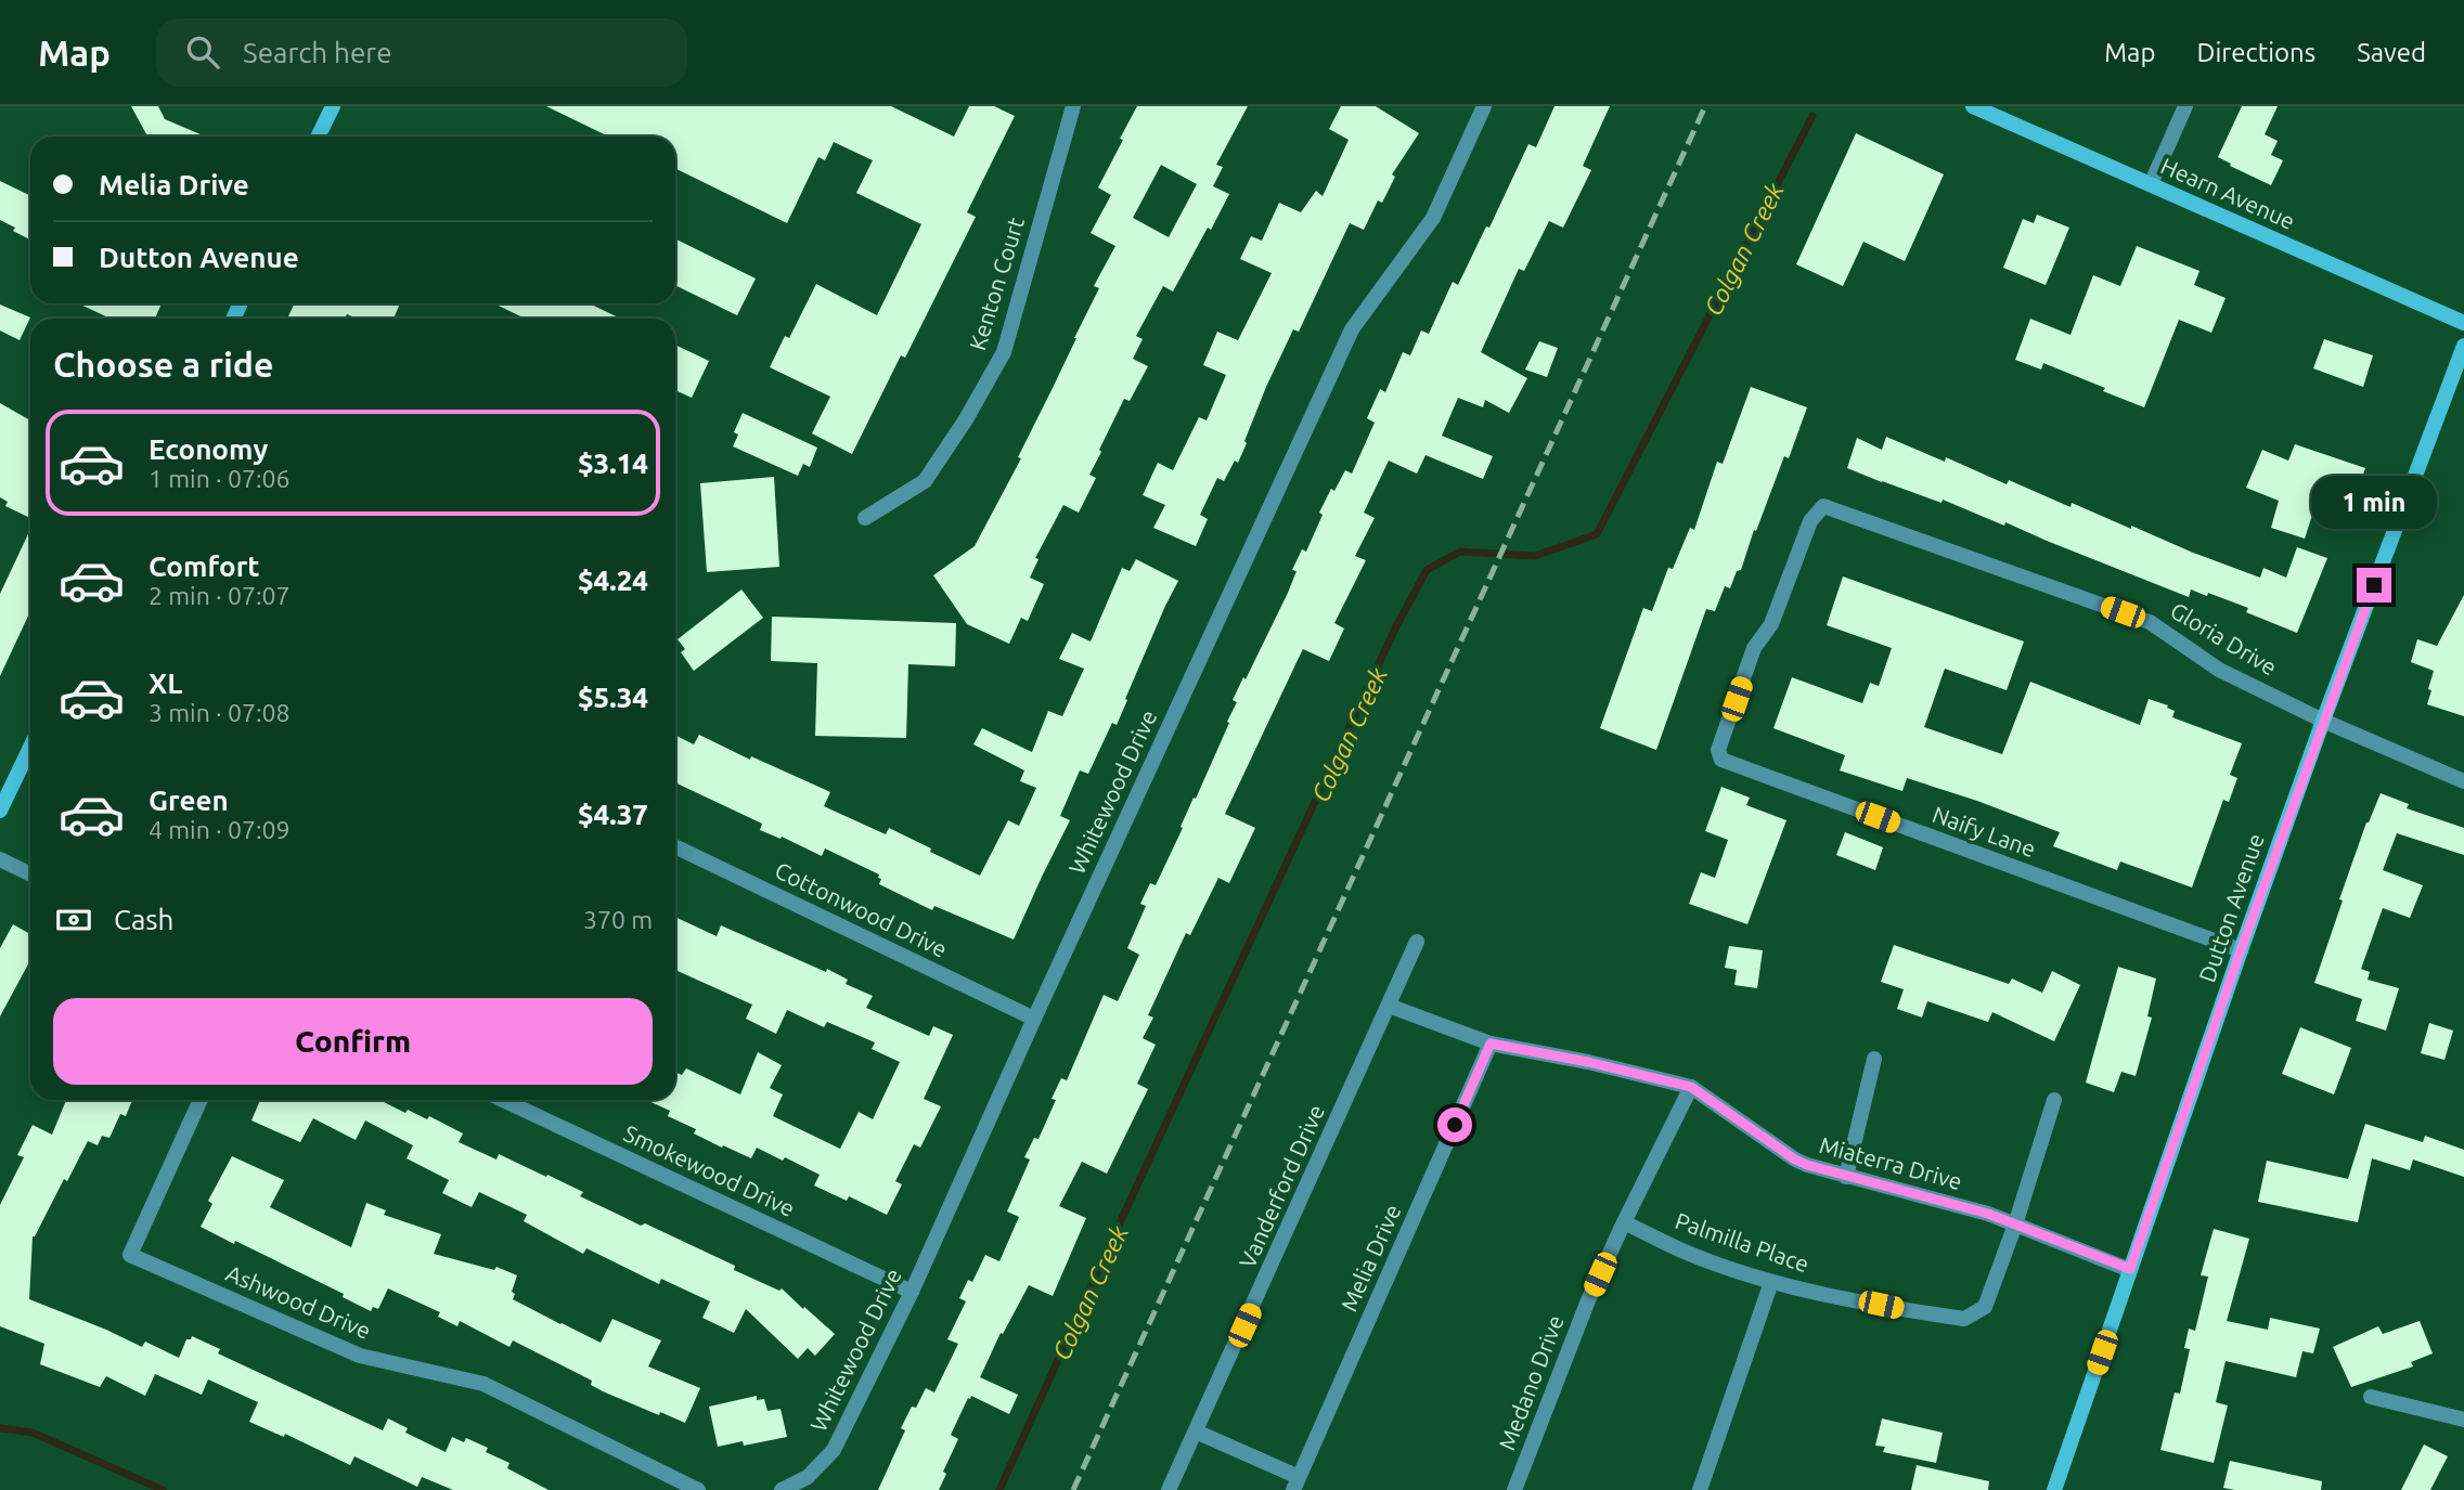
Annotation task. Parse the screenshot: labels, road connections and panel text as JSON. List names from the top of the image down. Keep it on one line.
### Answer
{"streets":{"main road":["Hearn Avenue","Dutton Avenue"],"street":["Kenton Court","Gloria Drive","Whitewood Drive","Naify Lane","Cottonwood Drive","Miaterra Drive","Smokewood Drive","Vanderford Drive","Palmilla Place","Melia Drive","Ashwood Drive","Medano Drive"]},"crossings":[["Gloria Drive","Naify Lane"],["Gloria Drive","Dutton Avenue"],["Whitewood Drive","Cottonwood Drive"],["Whitewood Drive","Smokewood Drive"],["Naify Lane","Dutton Avenue"],["Dutton Avenue","Miaterra Drive"],["Miaterra Drive","Vanderford Drive"],["Miaterra Drive","Palmilla Place"],["Miaterra Drive","Melia Drive"],["Miaterra Drive","Medano Drive"],["Palmilla Place","Medano Drive"]],"water":["Colgan Creek"],"page":{"header":"Map","search":"Search here","nav":["Map","Directions","Saved"],"banner":["Melia Drive","Dutton Avenue"],"heading":"Choose a ride","list":[{"name":"Economy","note":"1 min · 07:06","value":"$3.14"},{"name":"Comfort","note":"2 min · 07:07","value":"$4.24"},{"name":"XL","note":"3 min · 07:08","value":"$5.34"},{"name":"Green","note":"4 min · 07:09","value":"$4.37"}],"bubble":"1 min","pay":["Cash","370 m"],"buttons":"Confirm"}}
